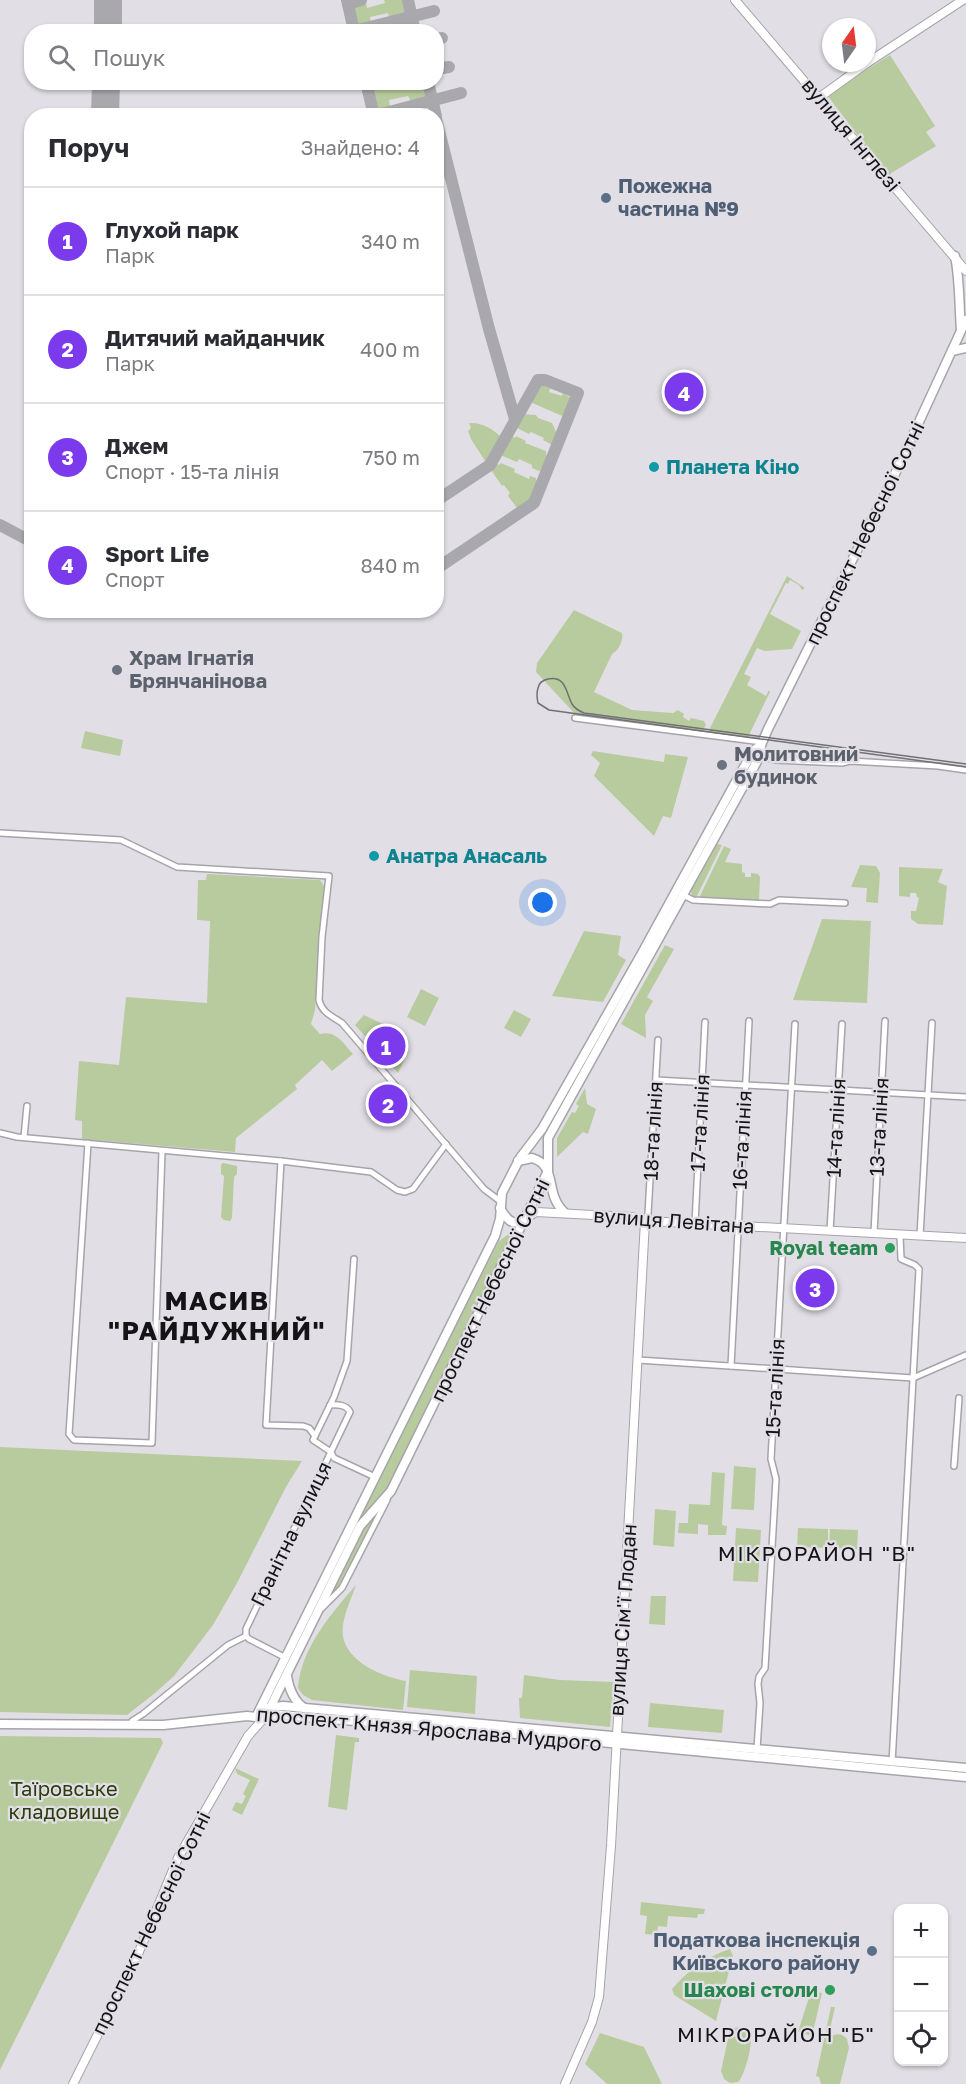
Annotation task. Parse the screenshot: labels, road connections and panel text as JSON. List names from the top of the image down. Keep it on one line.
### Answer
{"streets":{"main road":["вулиця Інглезі","проспект Небесної Сотні","вулиця Левітана","вулиця Сім'ї Глодан","проспект Князя Ярослава Мудрого"],"street":["17-та лінія","13-та лінія","14-та лінія","18-та лінія","16-та лінія","15-та лінія","Гранітна вулиця"]},"crossings":[["проспект Небесної Сотні","вулиця Левітана"],["проспект Небесної Сотні","проспект Князя Ярослава Мудрого"],["17-та лінія","вулиця Левітана"],["13-та лінія","вулиця Левітана"],["14-та лінія","вулиця Левітана"],["18-та лінія","вулиця Левітана"],["18-та лінія","вулиця Сім'ї Глодан"],["16-та лінія","вулиця Левітана"],["вулиця Левітана","15-та лінія"],["вулиця Левітана","вулиця Сім'ї Глодан"],["15-та лінія","проспект Князя Ярослава Мудрого"],["вулиця Сім'ї Глодан","проспект Князя Ярослава Мудрого"]],"districts":["МАСИВ \"РАЙДУЖНИЙ\"","МІКРОРАЙОН \"В\"","МІКРОРАЙОН \"Б\""],"parks":["Таїровське кладовище"],"places":["Пожежна частина №9","Планета Кіно","Храм Ігнатія Брянчанінова","Молитовний будинок","Анатра Анасаль","Royal team","Податкова інспекція Київського району","Шахові столи"],"north":"top","page":{"search":"Пошук","heading":["Поруч","Знайдено: 4"],"list":[{"mark":"1","name":"Глухой парк","note":"Парк","value":"340 m"},{"mark":"2","name":"Дитячий майданчик","note":"Парк","value":"400 m"},{"mark":"3","name":"Джем","note":"Спорт · 15-та лінія","value":"750 m"},{"mark":"4","name":"Sport Life","note":"Спорт","value":"840 m"}],"pins":["4","1","2","3"],"map_buttons":["+","−"]}}
